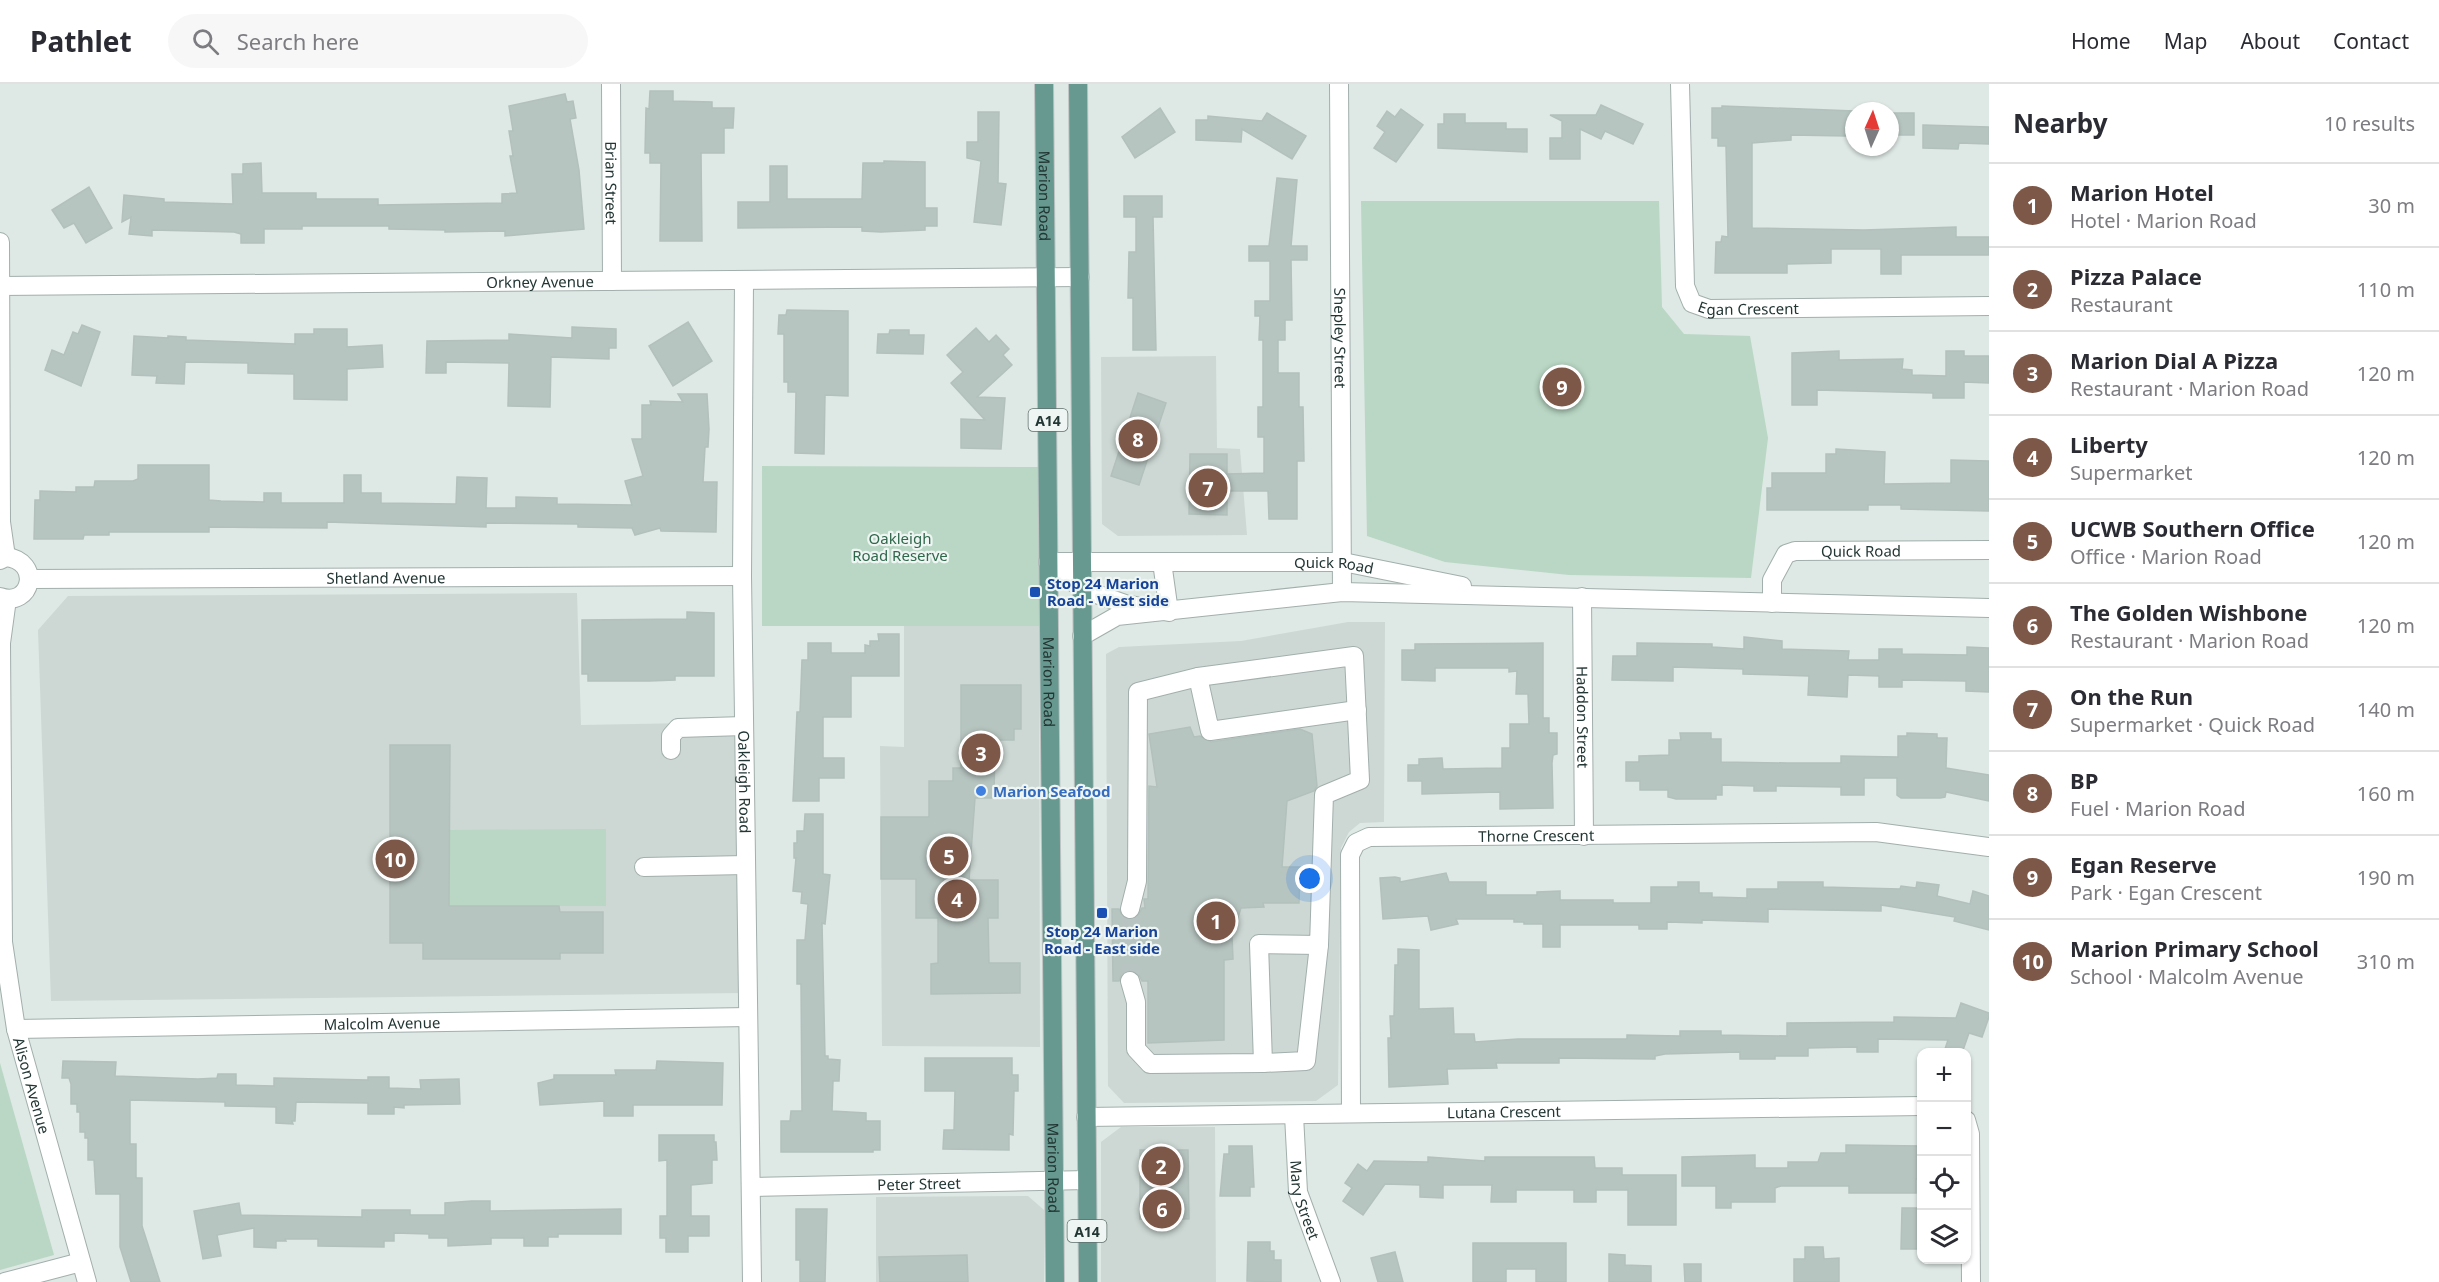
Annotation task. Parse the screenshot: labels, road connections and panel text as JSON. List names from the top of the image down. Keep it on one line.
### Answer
{"streets":{"main road":["Marion Road","A14"],"street":["Brian Street","Orkney Avenue","Egan Crescent","Shepley Street","Quick Road","Shetland Avenue","Haddon Street","Oakleigh Road","Thorne Crescent","Malcolm Avenue","Alison Avenue","Lutana Crescent","Peter Street","Mary Street"]},"crossings":[["Brian Street","Orkney Avenue"],["Marion Road","Orkney Avenue"],["Marion Road","Quick Road"],["Marion Road","Lutana Crescent"],["Marion Road","Peter Street"],["Orkney Avenue","Oakleigh Road"],["Shepley Street","Quick Road"],["Quick Road","Haddon Street"],["Shetland Avenue","Oakleigh Road"],["Haddon Street","Thorne Crescent"],["Oakleigh Road","Malcolm Avenue"],["Oakleigh Road","Peter Street"],["Thorne Crescent","Lutana Crescent"],["Malcolm Avenue","Alison Avenue"],["Lutana Crescent","Mary Street"]],"parks":["Oakleigh Road Reserve"],"places":{"transit":["Stop 24 Marion Road - West side","Stop 24 Marion Road - East side"],"other":["Marion Seafood"]},"north":"top","page":{"header":"Pathlet","search":"Search here","nav":["Home","Map","About","Contact"],"heading":["Nearby","10 results"],"list":[{"mark":"1","name":"Marion Hotel","note":"Hotel · Marion Road","value":"30 m"},{"mark":"2","name":"Pizza Palace","note":"Restaurant","value":"110 m"},{"mark":"3","name":"Marion Dial A Pizza","note":"Restaurant · Marion Road","value":"120 m"},{"mark":"4","name":"Liberty","note":"Supermarket","value":"120 m"},{"mark":"5","name":"UCWB Southern Office","note":"Office · Marion Road","value":"120 m"},{"mark":"6","name":"The Golden Wishbone","note":"Restaurant · Marion Road","value":"120 m"},{"mark":"7","name":"On the Run","note":"Supermarket · Quick Road","value":"140 m"},{"mark":"8","name":"BP","note":"Fuel · Marion Road","value":"160 m"},{"mark":"9","name":"Egan Reserve","note":"Park · Egan Crescent","value":"190 m"},{"mark":"10","name":"Marion Primary School","note":"School · Malcolm Avenue","value":"310 m"}],"pins":["9","8","7","3","5","10","4","1","2","6"],"map_buttons":["+","−"]}}
